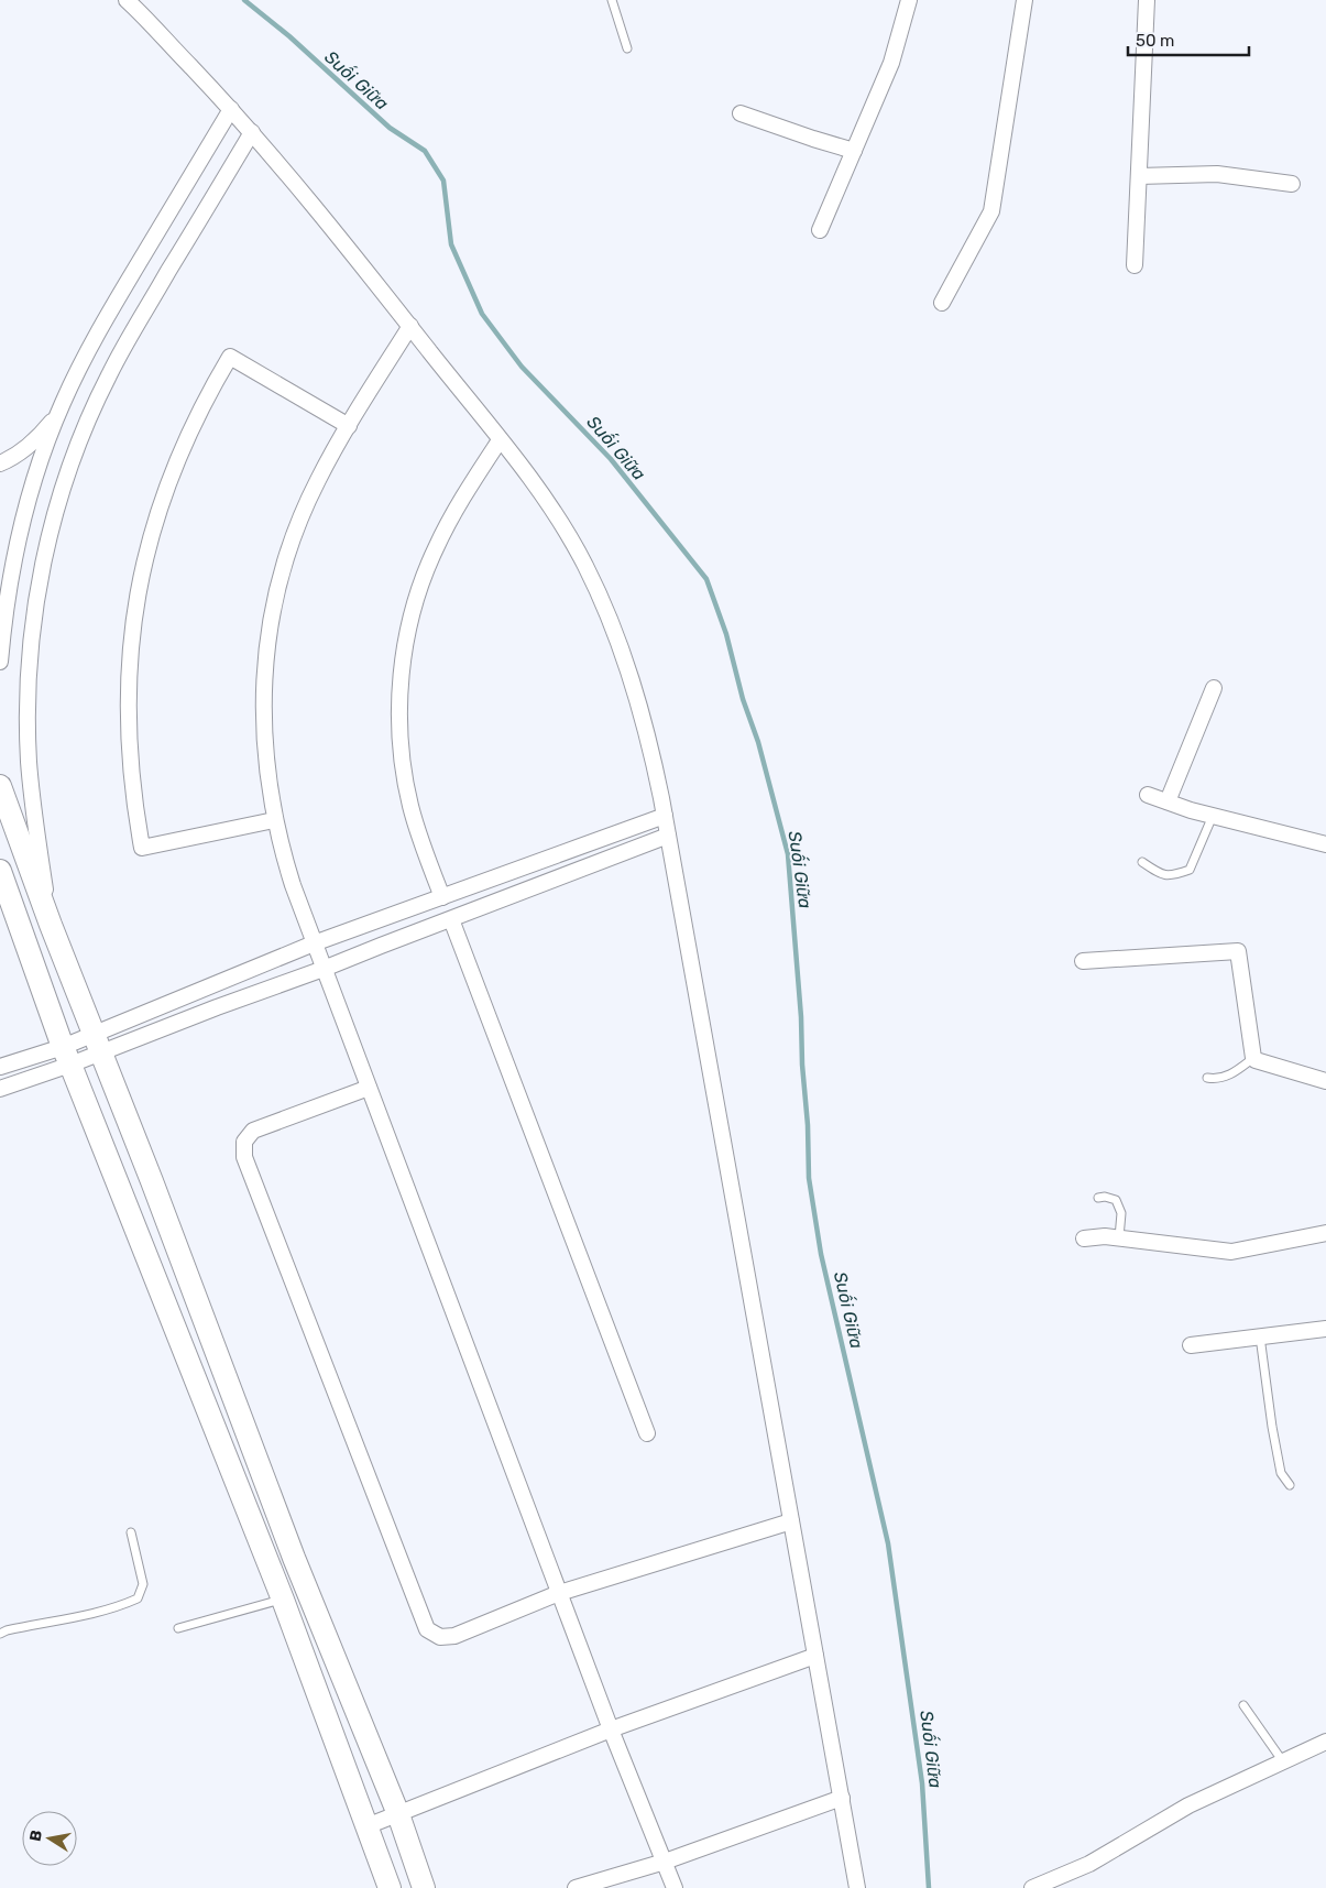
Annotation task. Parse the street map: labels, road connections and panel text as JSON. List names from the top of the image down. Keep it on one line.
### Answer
{"water":["Suối Giữa"],"scale_bar":"50 m","north":"left"}
